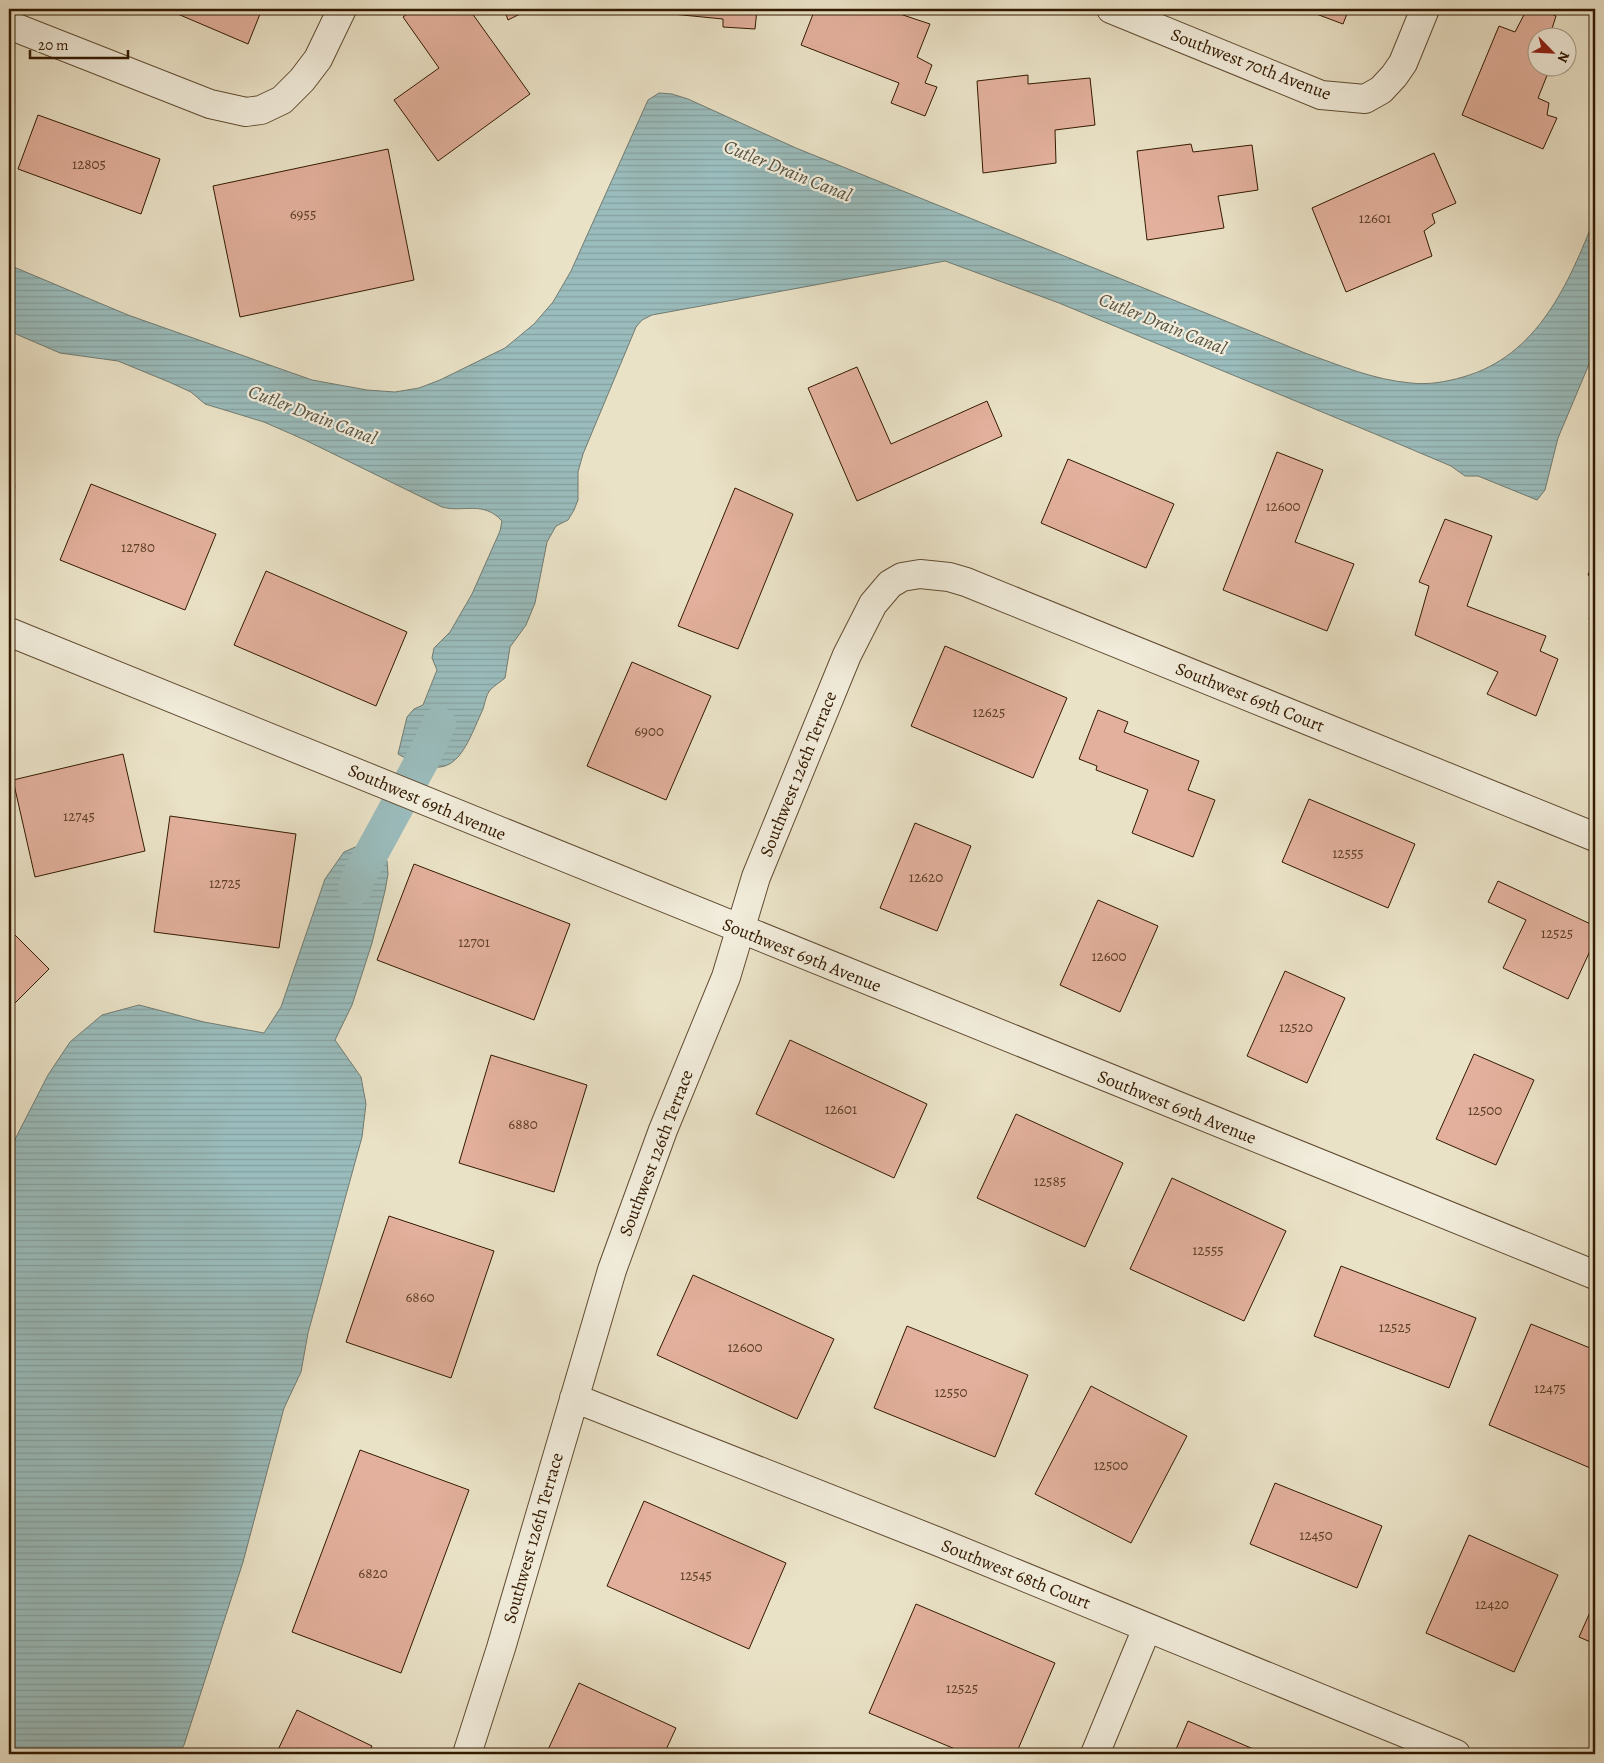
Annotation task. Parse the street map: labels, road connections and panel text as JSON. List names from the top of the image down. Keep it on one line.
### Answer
{"streets":{"street":["Southwest 70th Avenue","Southwest 69th Court","Southwest 126th Terrace","Southwest 69th Avenue","Southwest 68th Court"]},"crossings":[["Southwest 69th Court","Southwest 126th Terrace"],["Southwest 126th Terrace","Southwest 69th Avenue"],["Southwest 126th Terrace","Southwest 68th Court"]],"water":["Cutler Drain Canal"],"house_numbers":["12805","6955","12601","12600","12780","12625","6900","12745","12555","12620","12725","12525","12701","12600","12520","12601","12500","6880","12585","12555","6860","12525","12600","12475","12550","12500","12450","6820","12545","12420","12525"],"scale_bar":"20 m","north":"bottom right"}
